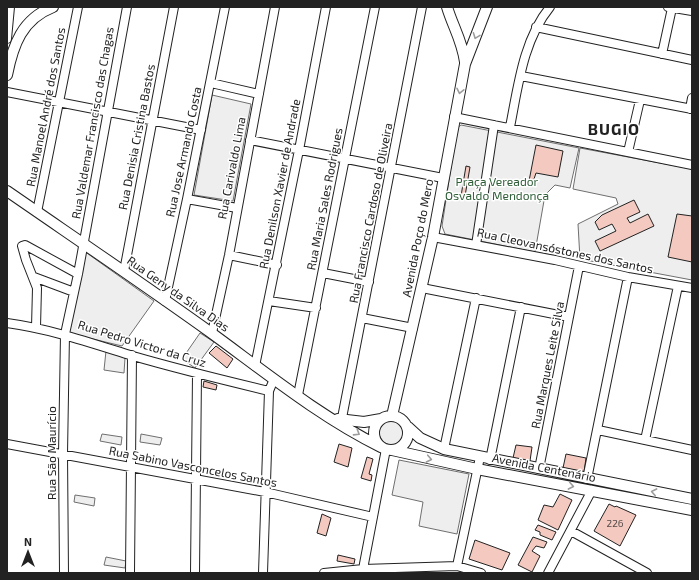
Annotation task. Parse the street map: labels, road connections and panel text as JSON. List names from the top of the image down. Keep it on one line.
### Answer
{"streets":{"main road":["Avenida Poço do Mero","Rua Geny da Silva Dias","Avenida Centenário"],"street":["Rua Manoel André dos Santos","Rua Valdemar Francisco das Chagas","Rua Denisia Cristina Bastos","Rua Jose Armando Costa","Rua Carivaldo Lima","Rua Denilson Xavier de Andrade","Rua Maria Sales Rodrigues","Rua Francisco Cardoso de Oliveira","Rua Cleovansóstones dos Santos","Rua Pedro Victor da Cruz","Rua Marques Leite Silva","Rua São Maurício","Rua Sabino Vasconcelos Santos"]},"crossings":[["Rua Manoel André dos Santos","Rua Geny da Silva Dias"],["Rua Valdemar Francisco das Chagas","Rua Geny da Silva Dias"],["Rua Valdemar Francisco das Chagas","Rua São Maurício"],["Rua Denisia Cristina Bastos","Rua Geny da Silva Dias"],["Rua Jose Armando Costa","Rua Geny da Silva Dias"],["Rua Carivaldo Lima","Rua Geny da Silva Dias"],["Rua Denilson Xavier de Andrade","Rua Geny da Silva Dias"],["Rua Maria Sales Rodrigues","Rua Geny da Silva Dias"],["Rua Francisco Cardoso de Oliveira","Rua Geny da Silva Dias"],["Avenida Poço do Mero","Rua Cleovansóstones dos Santos"],["Avenida Poço do Mero","Rua Geny da Silva Dias"],["Avenida Poço do Mero","Avenida Centenário"],["Rua Cleovansóstones dos Santos","Rua Marques Leite Silva"],["Rua Geny da Silva Dias","Avenida Centenário"],["Rua Pedro Victor da Cruz","Rua São Maurício"],["Rua Marques Leite Silva","Avenida Centenário"],["Rua São Maurício","Rua Sabino Vasconcelos Santos"]],"districts":["BUGIO"],"parks":["Praça Vereador Osvaldo Mendonça"],"house_numbers":["226"],"north":"top"}
